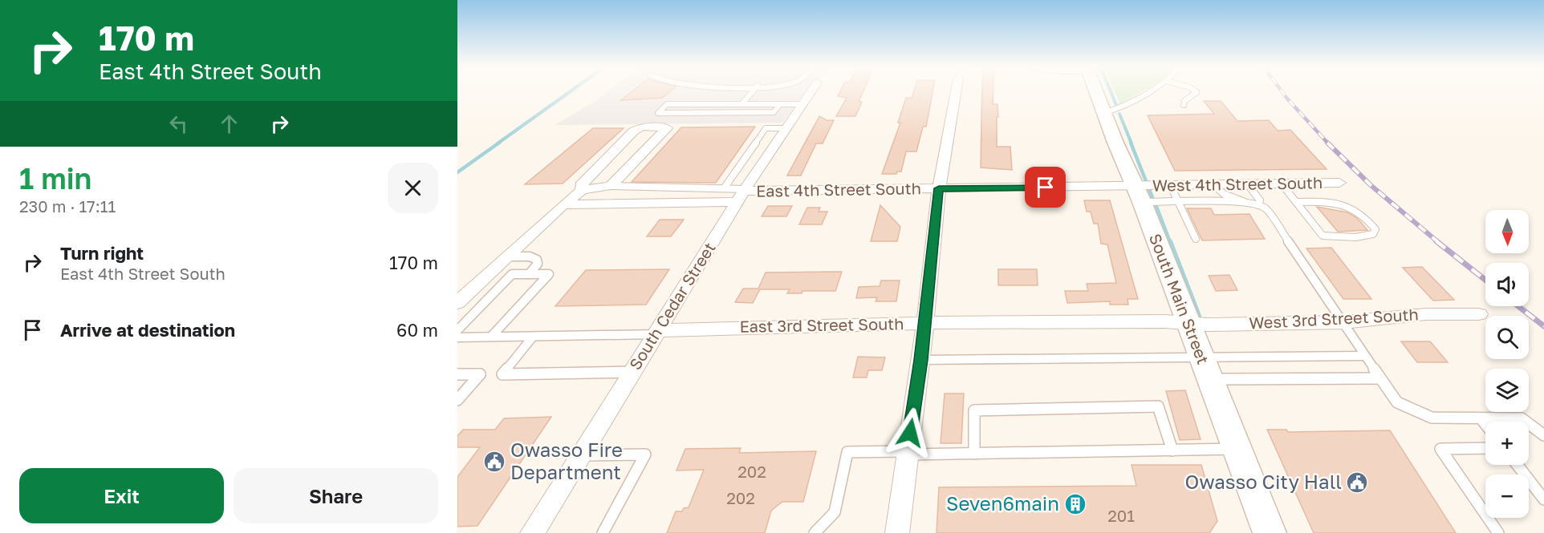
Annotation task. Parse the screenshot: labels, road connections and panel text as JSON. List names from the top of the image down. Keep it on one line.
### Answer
{"streets":{"street":["West 4th Street South","East 4th Street South","South Main Street","South Cedar Street","West 3rd Street South","East 3rd Street South"]},"crossings":[["West 4th Street South","East 4th Street South"],["West 4th Street South","South Main Street"],["East 4th Street South","South Main Street"],["East 4th Street South","South Cedar Street"],["South Main Street","West 3rd Street South"],["South Main Street","East 3rd Street South"],["South Cedar Street","East 3rd Street South"],["West 3rd Street South","East 3rd Street South"]],"places":{"public building":["Owasso Fire Department","Owasso City Hall"],"building":["Seven6main"]},"house_numbers":["202","202","201"],"north":"bottom","page":{"turn":["170 m","East 4th Street South"],"heading":["1 min","230 m · 17:11"],"map_buttons":["+","−"],"list":[{"name":"Turn right","note":"East 4th Street South","value":"170 m"},{"name":"Arrive at destination","value":"60 m"}],"buttons":["Exit","Share"]}}
